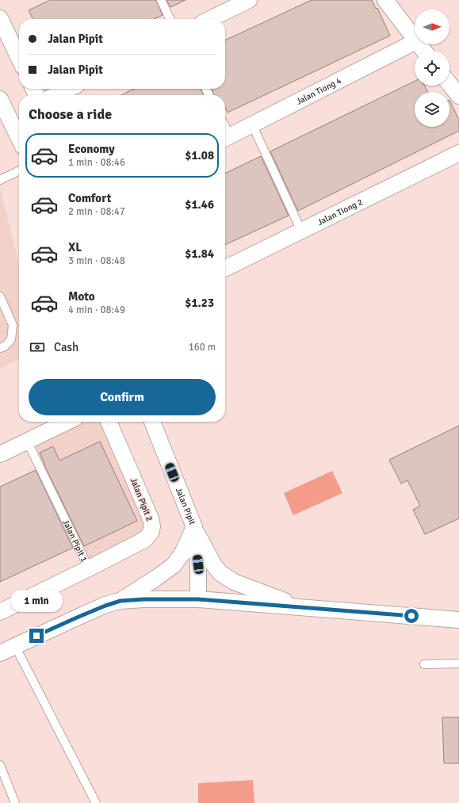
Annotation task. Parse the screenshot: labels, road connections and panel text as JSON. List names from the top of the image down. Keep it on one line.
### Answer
{"streets":{"street":["Jalan Tiong 4","Jalan Tiong 2","Jalan Pipit 2","Jalan Pipit","Jalan Pipit 1"]},"crossings":[["Jalan Pipit 2","Jalan Pipit 1"]],"north":"right","page":{"banner":["Jalan Pipit","Jalan Pipit"],"heading":"Choose a ride","list":[{"name":"Economy","note":"1 min · 08:46","value":"$1.08"},{"name":"Comfort","note":"2 min · 08:47","value":"$1.46"},{"name":"XL","note":"3 min · 08:48","value":"$1.84"},{"name":"Moto","note":"4 min · 08:49","value":"$1.23"}],"pay":["Cash","160 m"],"buttons":"Confirm","bubble":"1 min"}}
